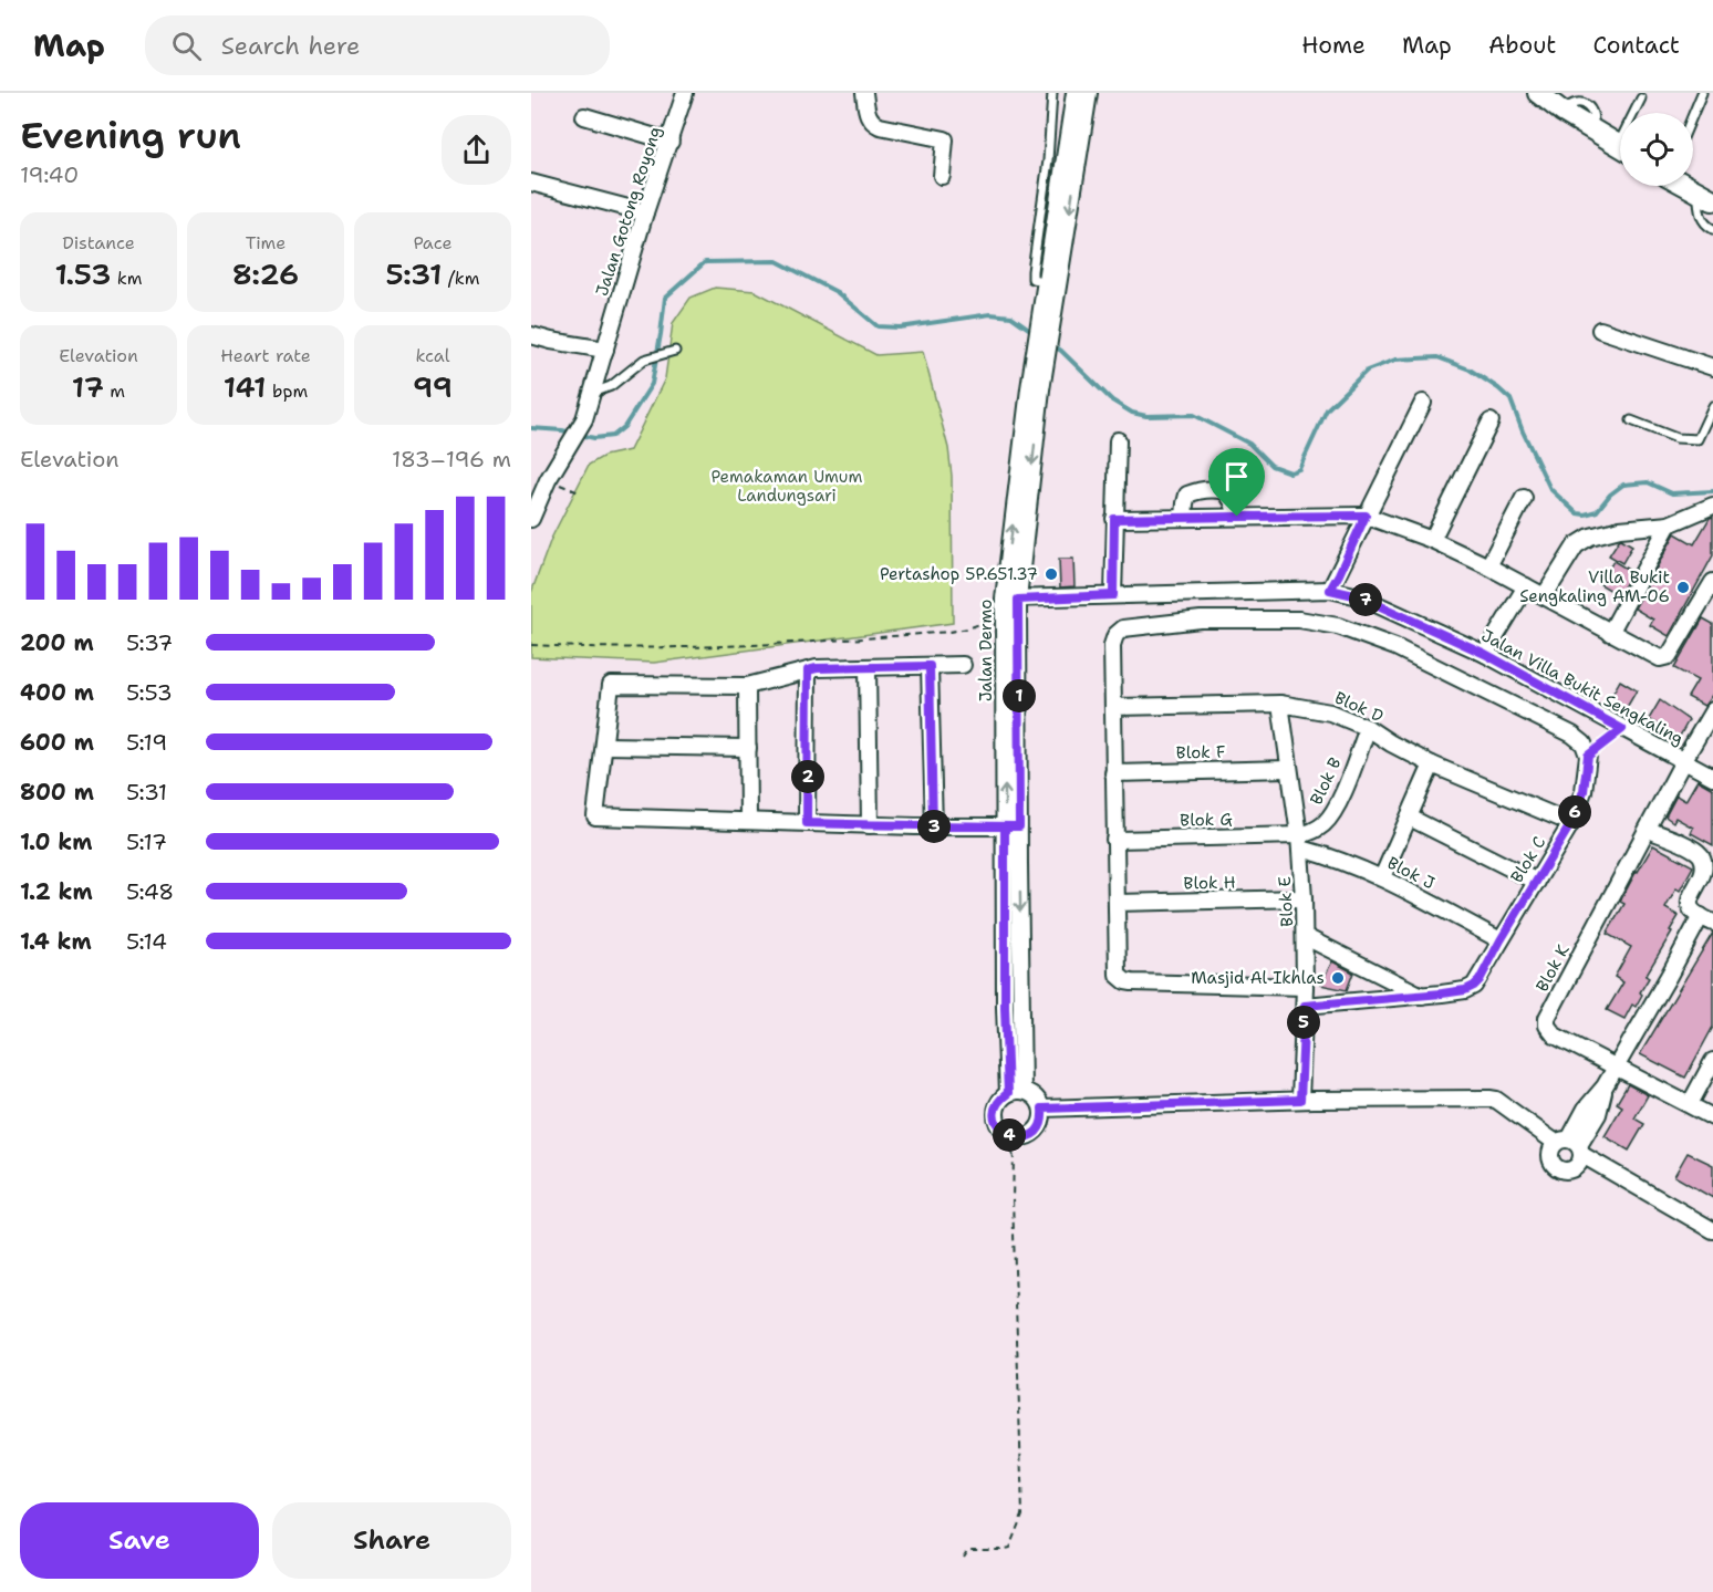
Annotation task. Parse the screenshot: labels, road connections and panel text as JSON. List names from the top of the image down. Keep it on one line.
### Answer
{"streets":{"street":["Jalan Gotong Royong","Jalan Dermo","Jalan Villa Bukit Sengkaling","Blok D","Blok F","Blok B","Blok G","Blok C","Blok J","Blok H","Blok E","Blok K"]},"crossings":[["Jalan Dermo","Jalan Villa Bukit Sengkaling"],["Jalan Villa Bukit Sengkaling","Blok K"],["Blok D","Blok B"],["Blok D","Blok C"],["Blok D","Blok E"],["Blok F","Blok E"],["Blok B","Blok G"],["Blok B","Blok J"],["Blok B","Blok E"],["Blok G","Blok J"],["Blok G","Blok E"],["Blok C","Blok J"],["Blok C","Blok E"],["Blok J","Blok E"],["Blok H","Blok E"]],"parks":["Pemakaman Umum Landungsari"],"places":["Pertashop 5P.651.37","Villa Bukit Sengkaling AM-06","Masjid Al Ikhlas"],"page":{"header":"Map","search":"Search here","nav":["Home","Map","About","Contact"],"heading":["Evening run","19:40"],"stats":[["Distance","1.53 km"],["Time","8:26"],["Pace","5:31 /km"],["Elevation","17 m"],["Heart rate","141 bpm"],["kcal","99"]],"chart":["Elevation","183–196 m"],"pins":["7","1","2","6","3","5","4"],"list":[{"name":"200 m","note":"5:37"},{"name":"400 m","note":"5:53"},{"name":"600 m","note":"5:19"},{"name":"800 m","note":"5:31"},{"name":"1.0 km","note":"5:17"},{"name":"1.2 km","note":"5:48"},{"name":"1.4 km","note":"5:14"}],"buttons":["Save","Share"]}}
